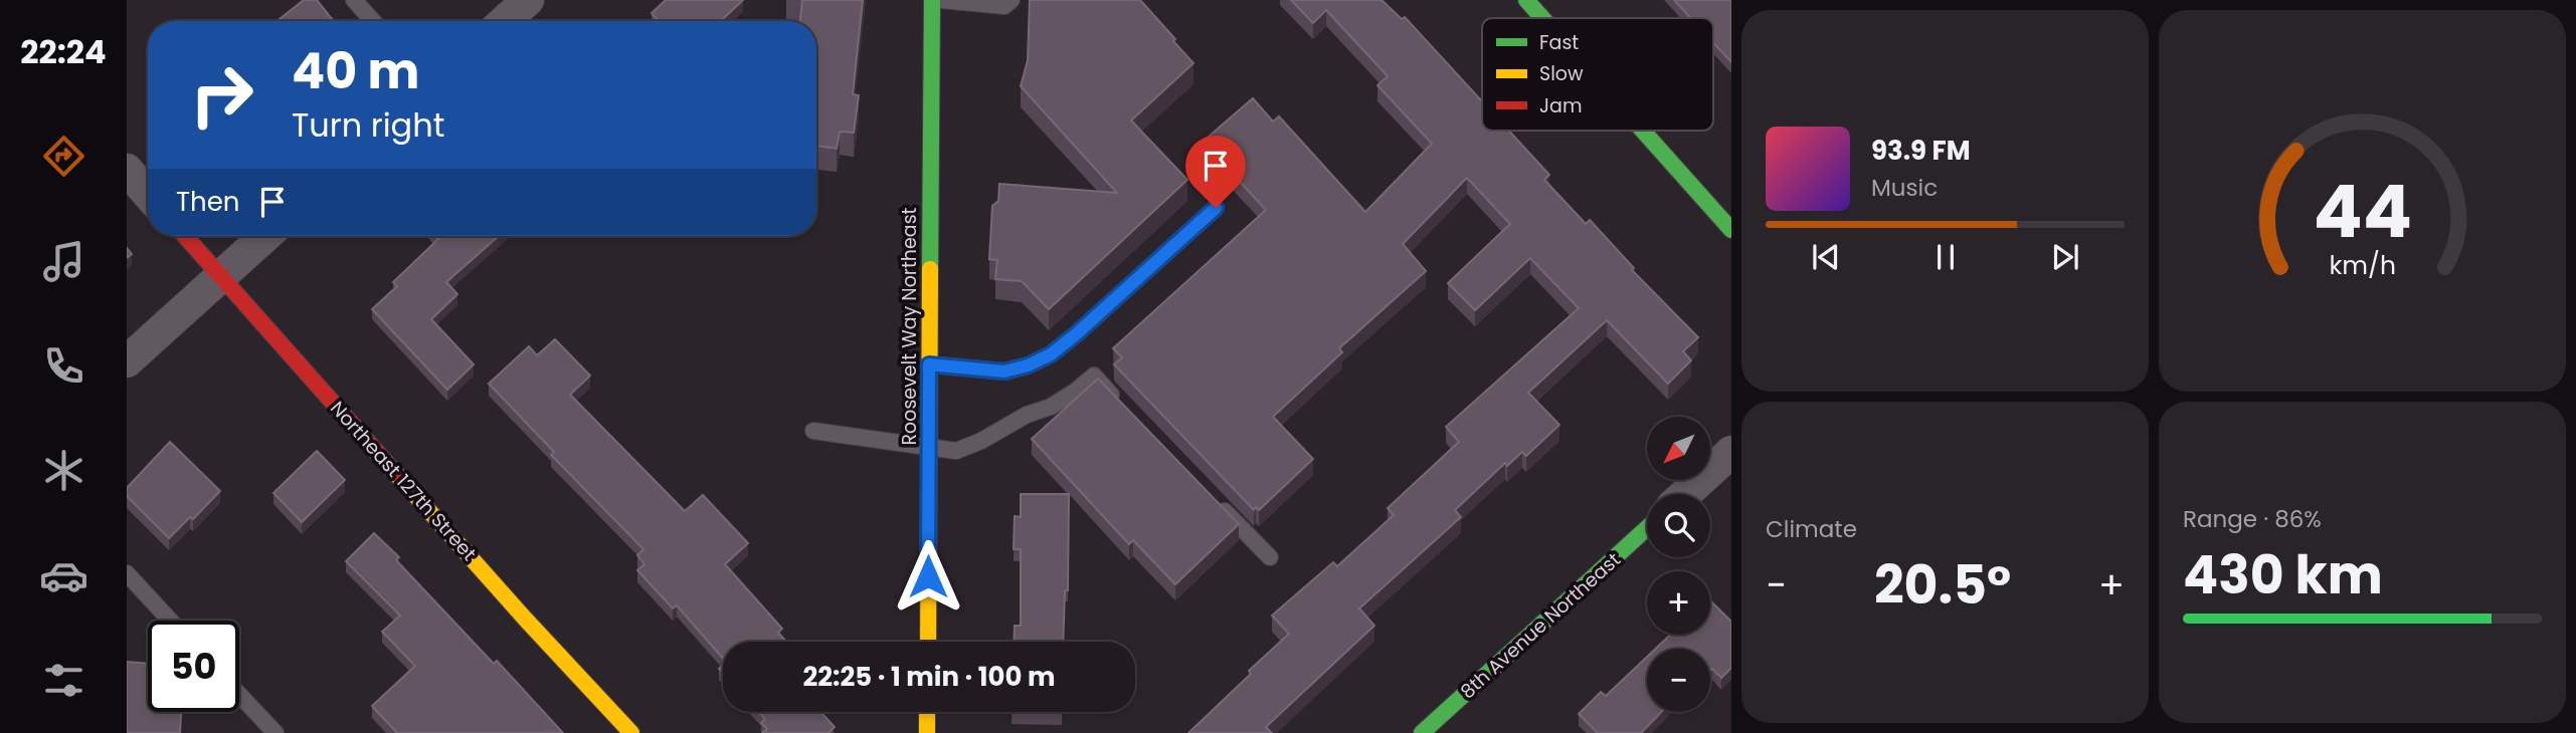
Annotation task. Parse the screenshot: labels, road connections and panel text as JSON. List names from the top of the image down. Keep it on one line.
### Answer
{"streets":{"street":["Roosevelt Way Northeast","Northeast 127th Street","8th Avenue Northeast"]},"legend":["Fast","Slow","Jam"],"north":"bottom left","page":{"tabs":"22:24","turn":["40 m","Turn right"],"song":["93.9 FM","Music"],"then":"Then","tile":["Climate",["Range · 86%","430 km"]],"map_buttons":["+","−"],"heat":["−","20.5°","+"],"limit":"50","trip":"22:25 · 1 min · 100 m","gauge":["44","km/h"]}}
